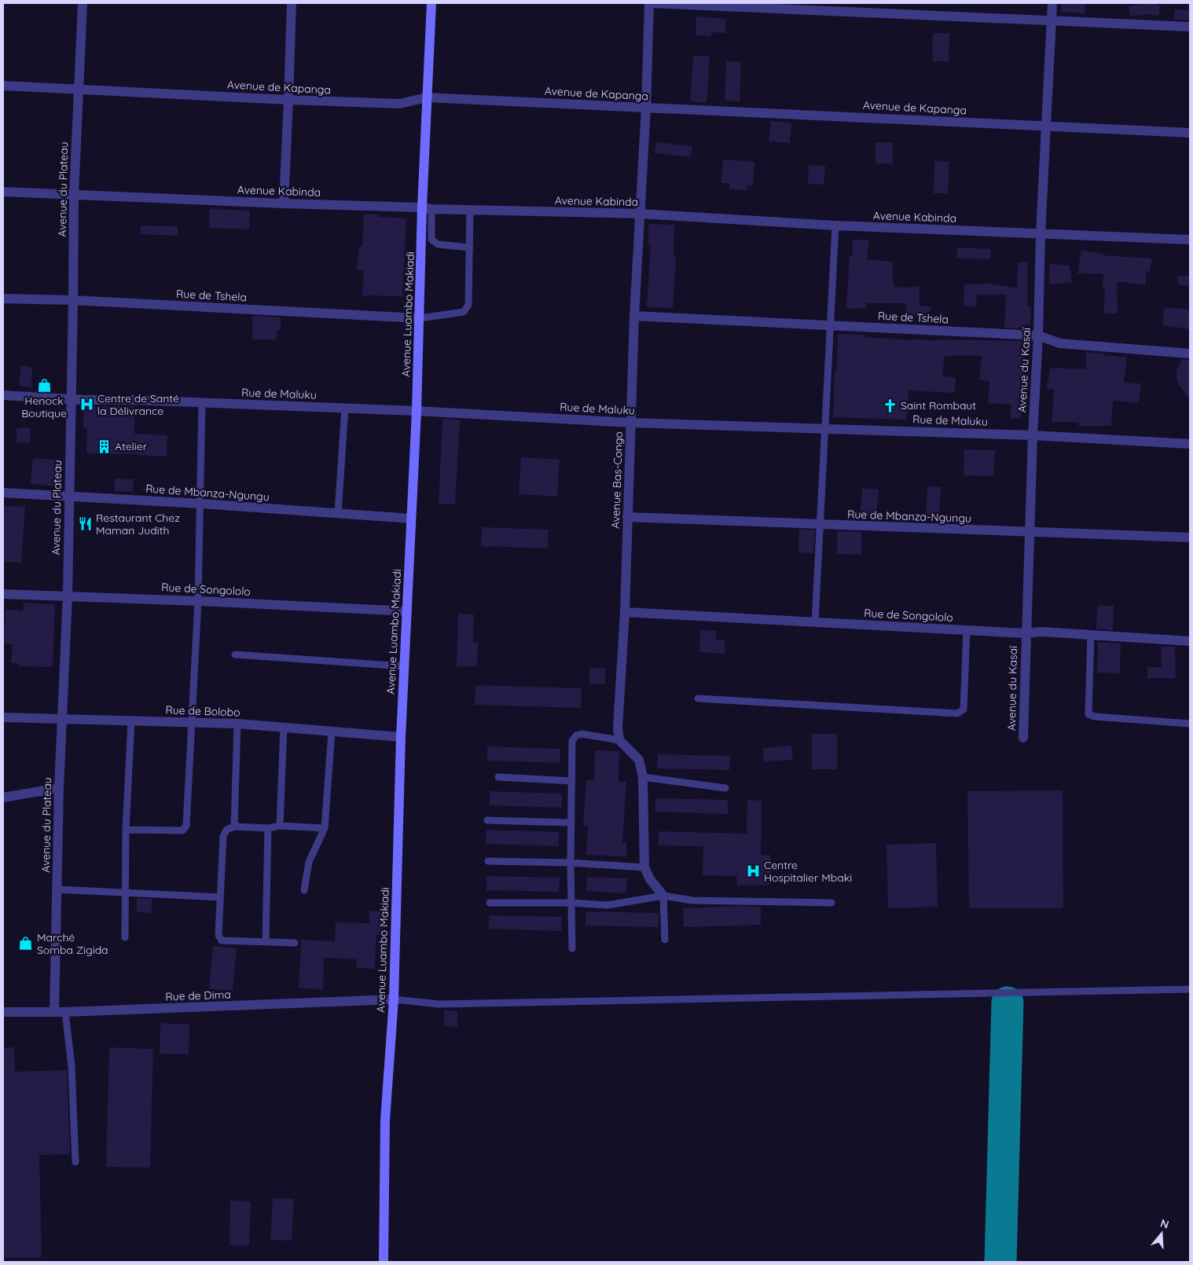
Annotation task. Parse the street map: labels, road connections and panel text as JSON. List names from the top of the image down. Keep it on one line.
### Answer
{"streets":{"main road":["Avenue Luambo Makiadi"],"street":["Avenue de Kapanga","Avenue du Plateau","Avenue Kabinda","Rue de Tshela","Avenue du Kasaï","Rue de Maluku","Avenue Bas-Congo","Rue de Mbanza-Ngungu","Rue de Songololo","Rue de Bolobo","Rue de Dima"]},"crossings":[["Avenue de Kapanga","Avenue du Plateau"],["Avenue de Kapanga","Avenue Luambo Makiadi"],["Avenue de Kapanga","Avenue du Kasaï"],["Avenue de Kapanga","Avenue Bas-Congo"],["Avenue du Plateau","Avenue Kabinda"],["Avenue du Plateau","Rue de Tshela"],["Avenue du Plateau","Rue de Maluku"],["Avenue du Plateau","Rue de Mbanza-Ngungu"],["Avenue du Plateau","Rue de Songololo"],["Avenue du Plateau","Rue de Bolobo"],["Avenue du Plateau","Rue de Dima"],["Avenue Kabinda","Avenue Luambo Makiadi"],["Avenue Kabinda","Avenue du Kasaï"],["Avenue Kabinda","Avenue Bas-Congo"],["Rue de Tshela","Avenue Luambo Makiadi"],["Rue de Tshela","Avenue du Kasaï"],["Rue de Tshela","Avenue Bas-Congo"],["Avenue Luambo Makiadi","Rue de Maluku"],["Avenue Luambo Makiadi","Rue de Mbanza-Ngungu"],["Avenue Luambo Makiadi","Rue de Songololo"],["Avenue Luambo Makiadi","Rue de Bolobo"],["Avenue Luambo Makiadi","Rue de Dima"],["Avenue du Kasaï","Rue de Maluku"],["Avenue du Kasaï","Rue de Mbanza-Ngungu"],["Avenue du Kasaï","Rue de Songololo"],["Rue de Maluku","Avenue Bas-Congo"],["Avenue Bas-Congo","Rue de Mbanza-Ngungu"],["Avenue Bas-Congo","Rue de Songololo"]],"places":{"shop":["Henock Boutique","Marché Somba Zigida"],"hospital":["Centre de Santé la Délivrance","Centre Hospitalier Mbaki"],"church":["Saint Rombaut"],"building":["Atelier"],"restaurant":["Restaurant Chez Maman Judith"]},"north":"top"}
